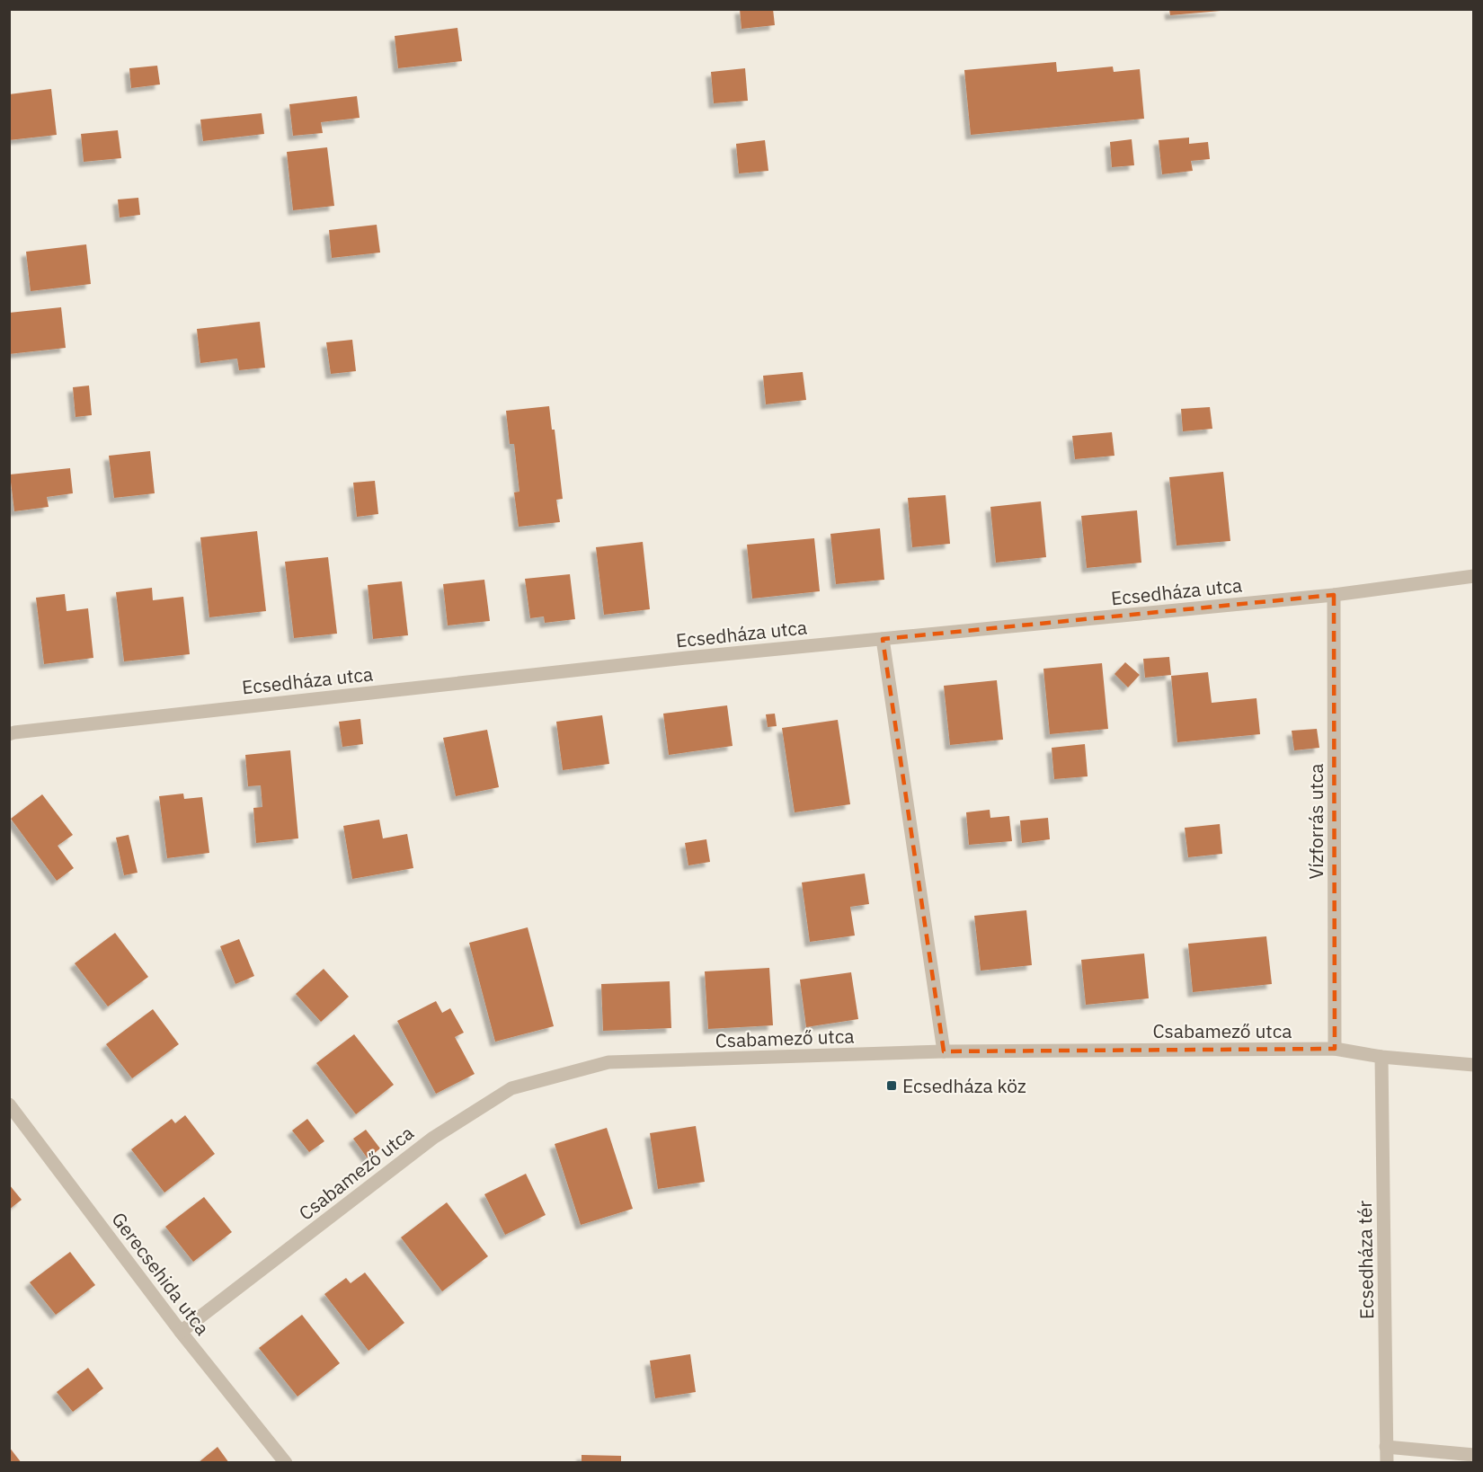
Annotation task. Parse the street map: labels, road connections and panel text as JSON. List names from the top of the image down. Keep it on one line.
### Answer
{"streets":{"street":["Ecsedháza utca","Vízforrás utca","Csabamező utca","Ecsedháza tér","Gerecsehida utca"]},"crossings":[["Ecsedháza utca","Vízforrás utca"],["Vízforrás utca","Csabamező utca"],["Csabamező utca","Ecsedháza tér"],["Csabamező utca","Gerecsehida utca"]],"places":{"transit":["Ecsedháza köz"]}}
